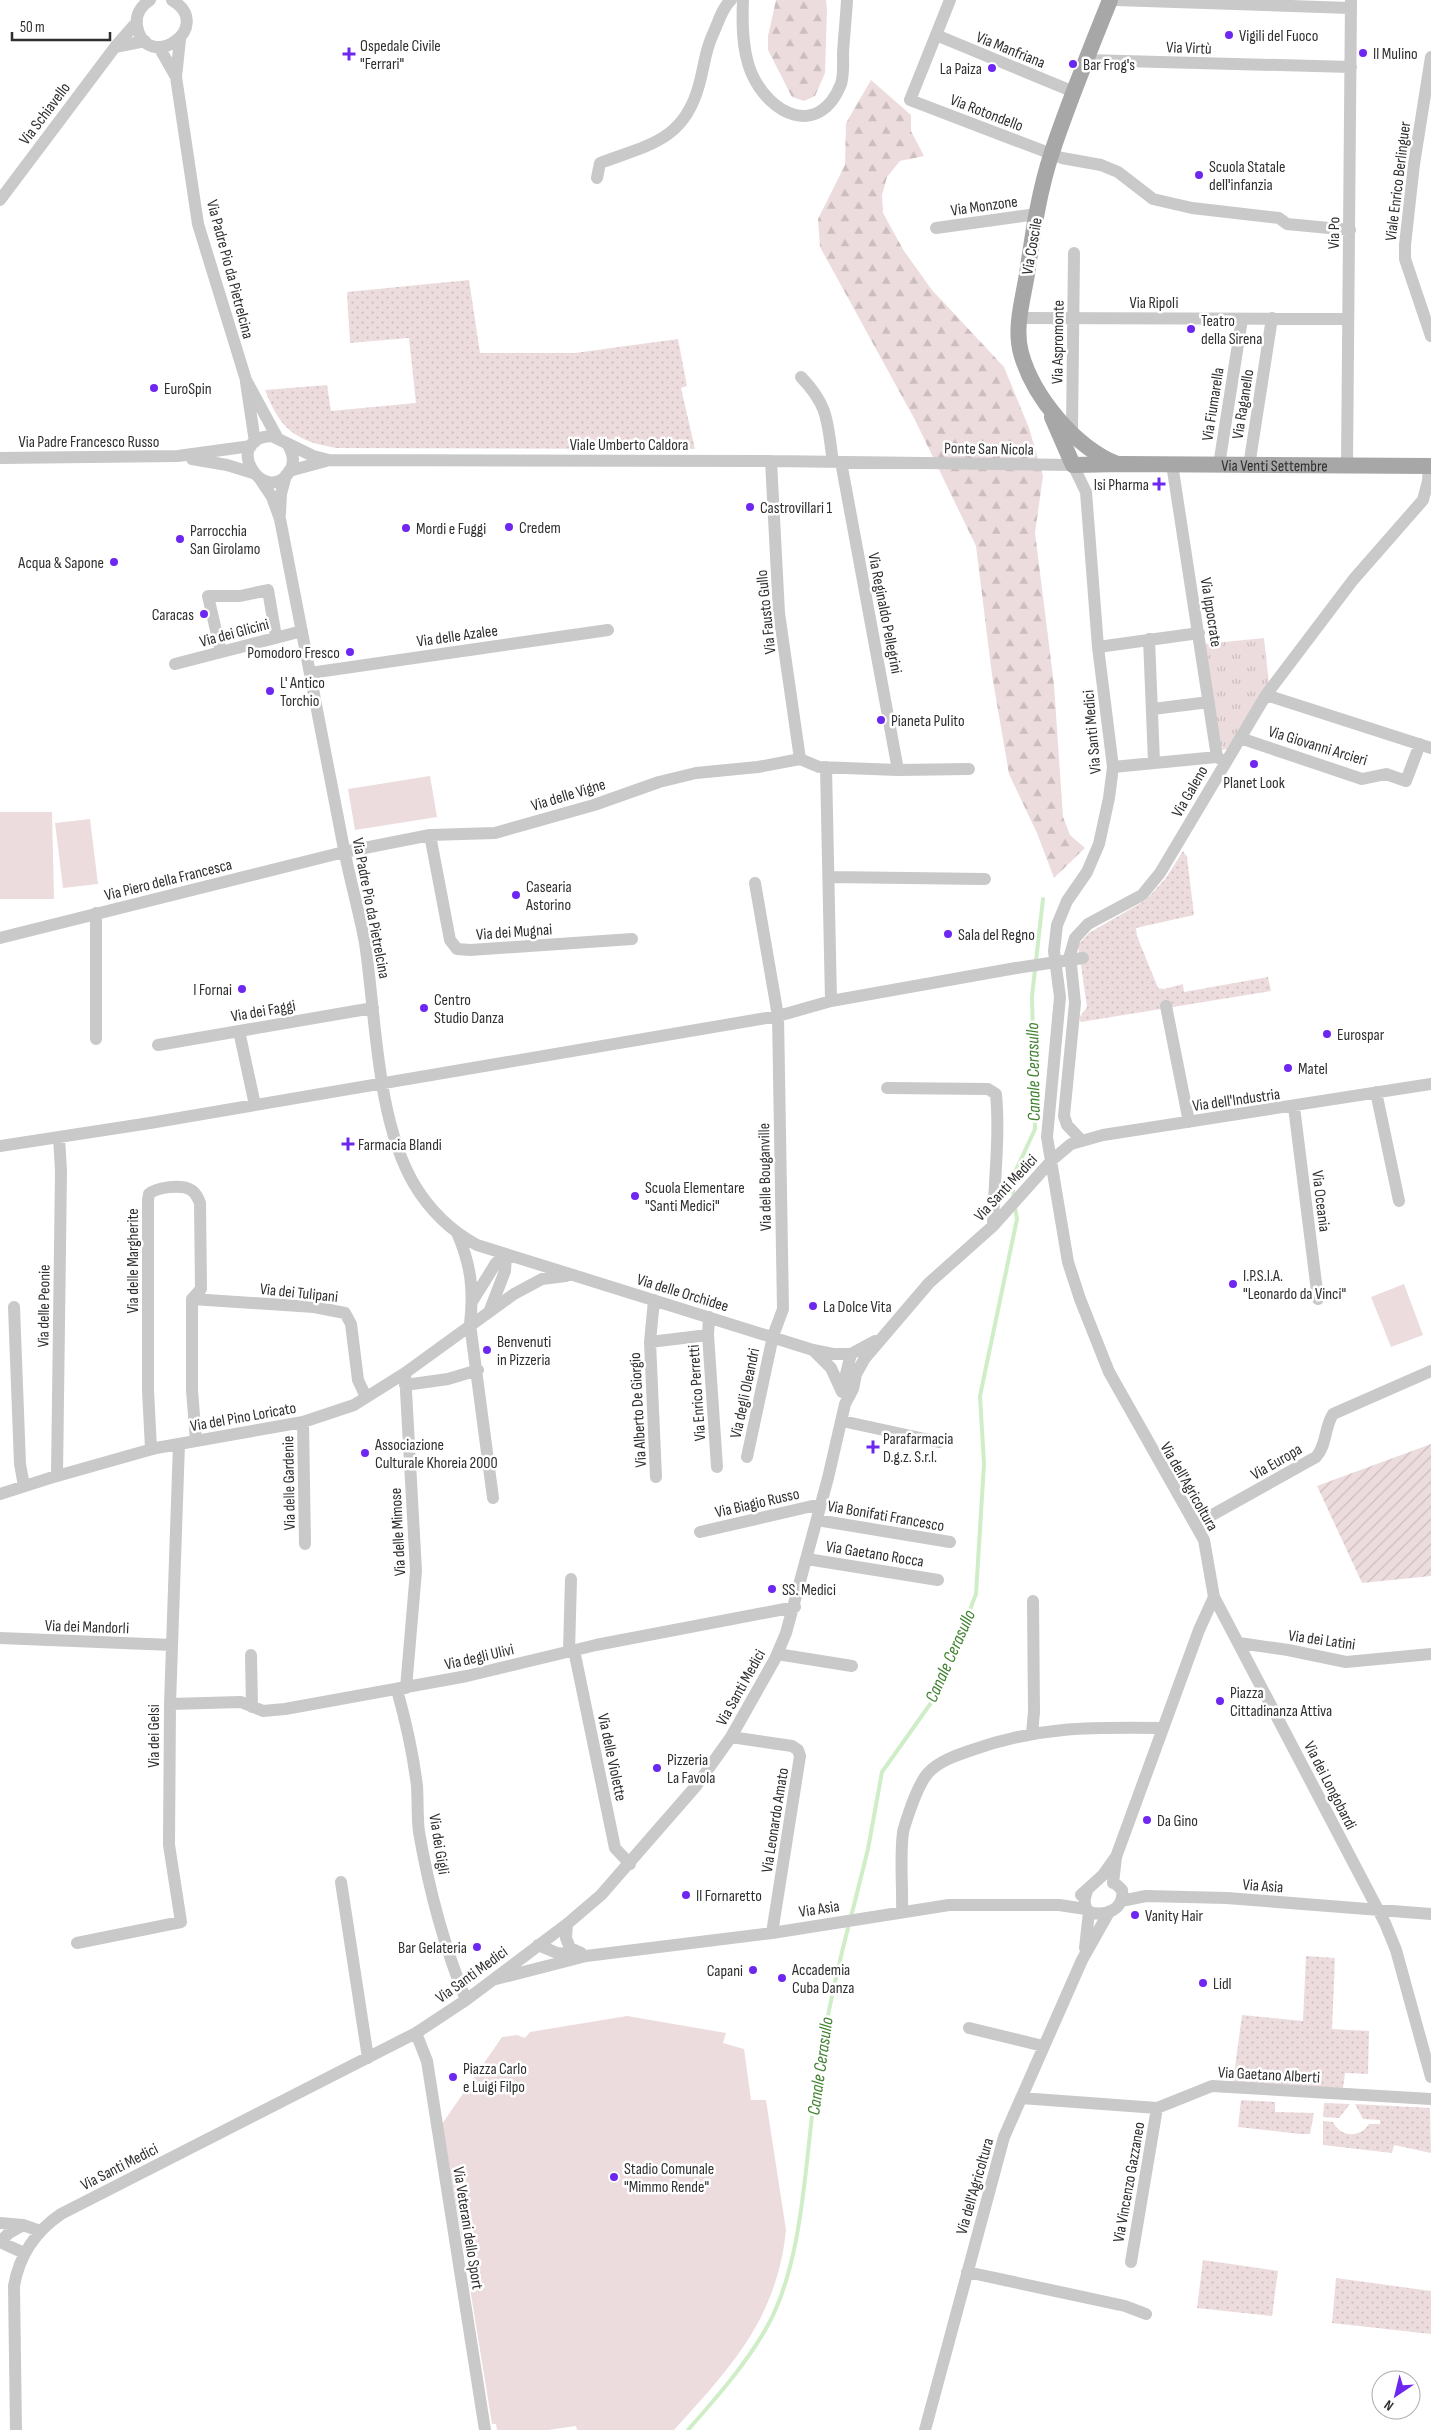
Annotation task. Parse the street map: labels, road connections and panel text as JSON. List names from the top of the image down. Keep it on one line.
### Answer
{"streets":{"main road":["Via Coscile","Via Venti Settembre"],"street":["Via Virtù","Via Manfriana","Via Rotondello","Via Schiavello","Viale Enrico Berlinguer","Via Monzone","Via Po","Via Padre Pio da Pietrelcina","Via Ripoli","Via Aspromonte","Via Fiumarella","Via Raganello","Via Padre Francesco Russo","Viale Umberto Caldora","Ponte San Nicola","Via Fausto Gullo","Via Ippocrate","Via Reginaldo Pellegrini","Via dei Glicini","Via delle Azalee","Via Santi Medici","Via Giovanni Arcieri","Via Galeno","Via delle Vigne","Via Piero della Francesca","Via dei Mugnai","Via dei Faggi","Via dell'Industria","Via delle Bouganville","Via Oceania","Via delle Margherite","Via dei Tulipani","Via delle Orchidee","Via delle Peonie","Via Enrico Perretti","Via degli Oleandri","Via Alberto De Giorgio","Via del Pino Loricato","Via Europa","Via delle Gardenie","Via dell'Agricoltura","Via Biagio Russo","Via Bonifati Francesco","Via delle Mimose","Via Gaetano Rocca","Via dei Mandorli","Via dei Latini","Via degli Ulivi","Via dei Gelsi","Via delle Violette","Via dei Longobardi","Via Leonardo Amato","Via dei Gigli","Via Asia","Via Gaetano Alberti","Via Vincenzo Gazzaneo","Via Veterani dello Sport"]},"crossings":[["Via Virtù","Via Po"],["Via Virtù","Via Coscile"],["Via Manfriana","Via Rotondello"],["Via Manfriana","Via Coscile"],["Via Rotondello","Via Po"],["Via Rotondello","Via Coscile"],["Via Monzone","Via Coscile"],["Via Po","Via Ripoli"],["Via Po","Via Venti Settembre"],["Via Coscile","Via Ripoli"],["Via Coscile","Via Aspromonte"],["Via Coscile","Via Venti Settembre"],["Via Padre Pio da Pietrelcina","Via Padre Francesco Russo"],["Via Padre Pio da Pietrelcina","Viale Umberto Caldora"],["Via Padre Pio da Pietrelcina","Via dei Glicini"],["Via Padre Pio da Pietrelcina","Via delle Azalee"],["Via Padre Pio da Pietrelcina","Via delle Vigne"],["Via Padre Pio da Pietrelcina","Via Piero della Francesca"],["Via Padre Pio da Pietrelcina","Via dei Faggi"],["Via Padre Pio da Pietrelcina","Via delle Orchidee"],["Via Ripoli","Via Aspromonte"],["Via Ripoli","Via Fiumarella"],["Via Ripoli","Via Raganello"],["Via Fiumarella","Via Venti Settembre"],["Via Raganello","Via Venti Settembre"],["Via Padre Francesco Russo","Viale Umberto Caldora"],["Viale Umberto Caldora","Ponte San Nicola"],["Viale Umberto Caldora","Via Fausto Gullo"],["Viale Umberto Caldora","Via Reginaldo Pellegrini"],["Ponte San Nicola","Via Venti Settembre"],["Ponte San Nicola","Via Santi Medici"],["Via Venti Settembre","Via Ippocrate"],["Via Venti Settembre","Via Santi Medici"],["Via Venti Settembre","Via Galeno"],["Via Fausto Gullo","Via delle Vigne"],["Via Ippocrate","Via Galeno"],["Via Santi Medici","Via dell'Industria"],["Via Santi Medici","Via delle Orchidee"],["Via Santi Medici","Via dell'Agricoltura"],["Via Santi Medici","Via Biagio Russo"],["Via Santi Medici","Via Bonifati Francesco"],["Via Santi Medici","Via Gaetano Rocca"],["Via Santi Medici","Via degli Ulivi"],["Via Santi Medici","Via delle Violette"],["Via Santi Medici","Via Leonardo Amato"],["Via Santi Medici","Via dei Gigli"],["Via Santi Medici","Via Asia"],["Via Santi Medici","Via Veterani dello Sport"],["Via Giovanni Arcieri","Via Galeno"],["Via Galeno","Via dell'Industria"],["Via delle Vigne","Via Piero della Francesca"],["Via delle Vigne","Via dei Mugnai"],["Via dell'Industria","Via Oceania"],["Via dell'Industria","Via dell'Agricoltura"],["Via delle Bouganville","Via delle Orchidee"],["Via delle Bouganville","Via degli Oleandri"],["Via delle Margherite","Via dei Tulipani"],["Via delle Margherite","Via del Pino Loricato"],["Via dei Tulipani","Via del Pino Loricato"],["Via delle Orchidee","Via Enrico Perretti"],["Via delle Orchidee","Via degli Oleandri"],["Via delle Orchidee","Via Alberto De Giorgio"],["Via delle Orchidee","Via del Pino Loricato"],["Via delle Peonie","Via del Pino Loricato"],["Via del Pino Loricato","Via delle Gardenie"],["Via del Pino Loricato","Via delle Mimose"],["Via del Pino Loricato","Via dei Gelsi"],["Via Europa","Via dell'Agricoltura"],["Via dell'Agricoltura","Via dei Longobardi"],["Via dell'Agricoltura","Via Asia"],["Via dell'Agricoltura","Via Gaetano Alberti"],["Via delle Mimose","Via degli Ulivi"],["Via delle Mimose","Via dei Gigli"],["Via dei Mandorli","Via dei Gelsi"],["Via dei Latini","Via dei Longobardi"],["Via degli Ulivi","Via dei Gelsi"],["Via degli Ulivi","Via delle Violette"],["Via degli Ulivi","Via dei Gigli"],["Via dei Longobardi","Via Asia"],["Via Leonardo Amato","Via Asia"],["Via Gaetano Alberti","Via Vincenzo Gazzaneo"]],"water":["Canale Cerasullo"],"places":{"other":["Vigili del Fuoco","Il Mulino","Bar Frog's","La Paiza","Scuola Statale dell'infanzia","Teatro della Sirena","EuroSpin","Castrovillari 1","Credem","Mordi e Fuggi","Parrocchia San Girolamo","Acqua & Sapone","Caracas","Pomodoro Fresco","L' Antico Torchio","Pianeta Pulito","Planet Look","Casearia Astorino","Sala del Regno","I Fornai","Centro Studio Danza","Eurospar","Matel","Scuola Elementare \"Santi Medici\"","I.P.S.I.A. \"Leonardo da Vinci\"","La Dolce Vita","Benvenuti in Pizzeria","Associazione Culturale Khoreia 2000","SS. Medici","Piazza Cittadinanza Attiva","Pizzeria La Favola","Da Gino","Il Fornaretto","Vanity Hair","Bar Gelateria","Capani","Accademia Cuba Danza","Lidl","Piazza Carlo e Luigi Filpo","Stadio Comunale \"Mimmo Rende\""],"health":["Ospedale Civile \"Ferrari\"","Isi Pharma","Farmacia Blandi","Parafarmacia D.g.z. S.r.l."]},"scale_bar":"50 m","north":"bottom left"}
